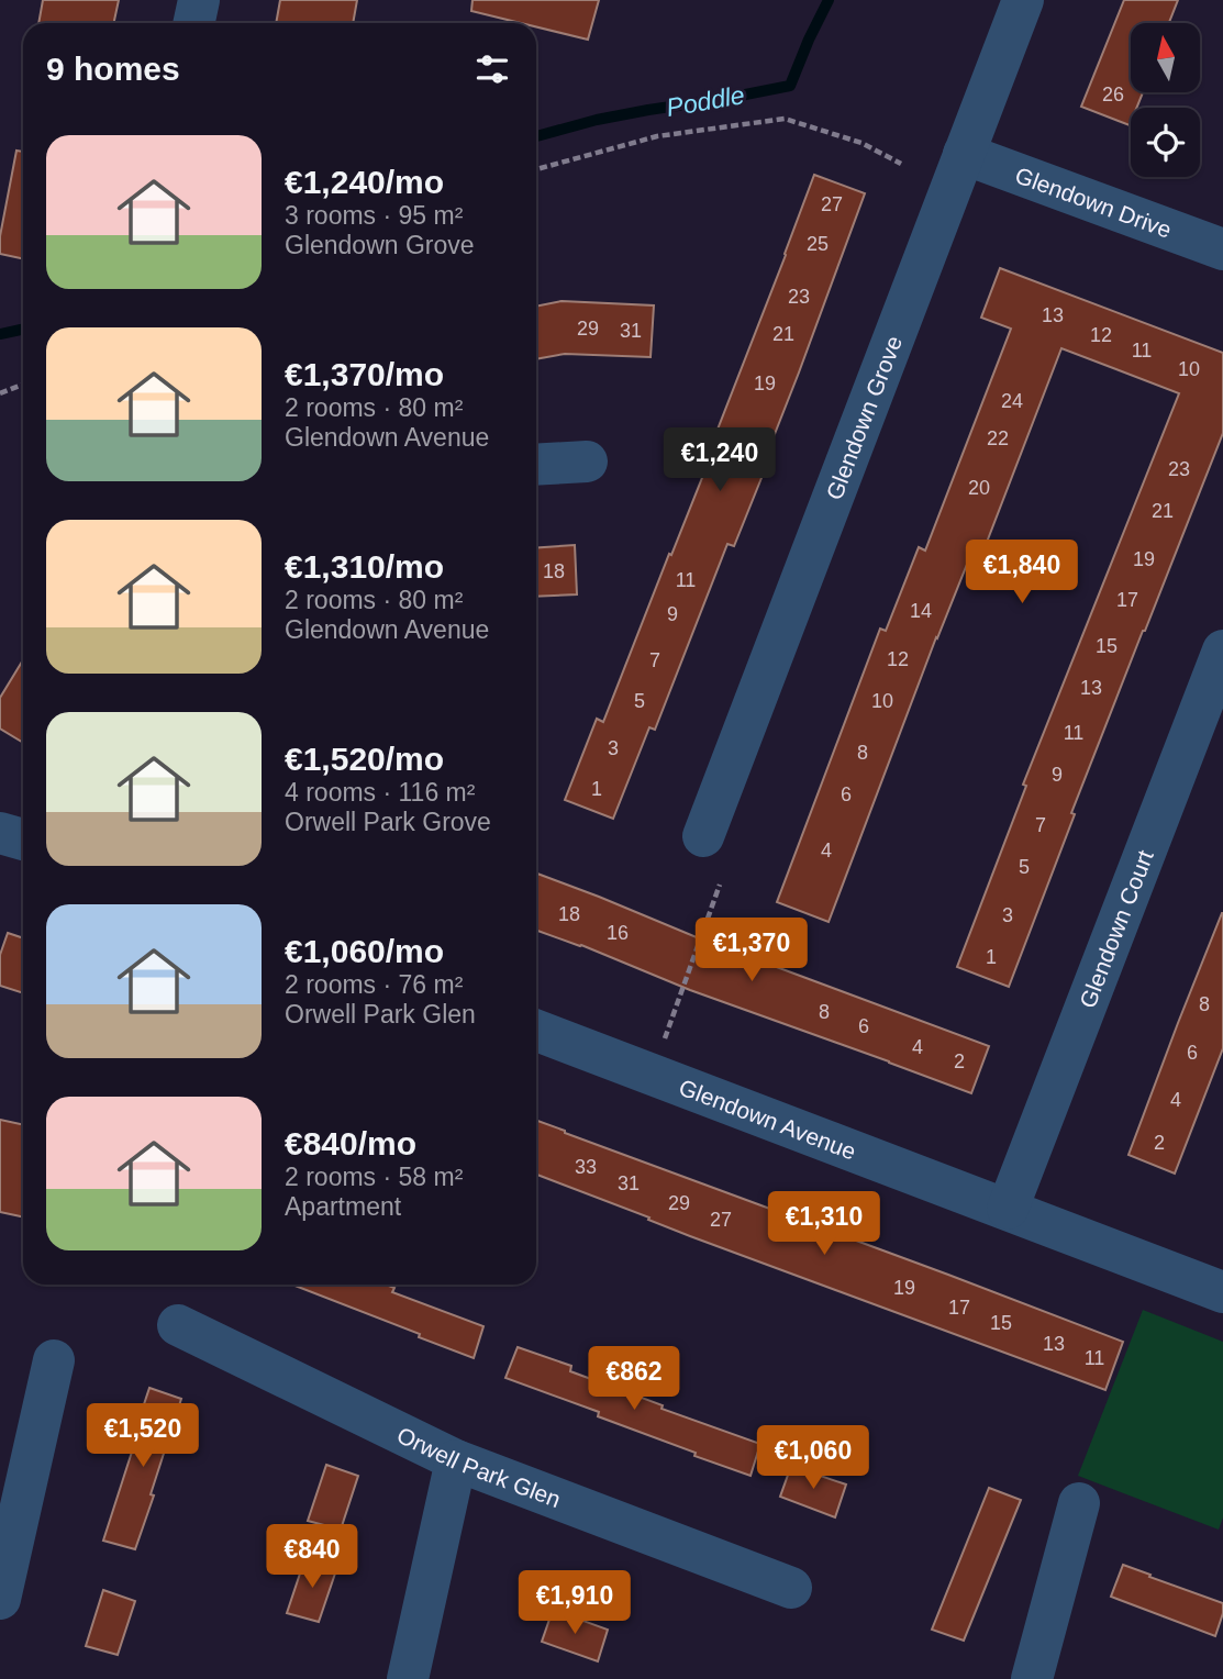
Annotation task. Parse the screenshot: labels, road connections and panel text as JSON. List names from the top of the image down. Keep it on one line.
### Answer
{"streets":{"street":["Glendown Drive","Glendown Grove","Glendown Court","Glendown Avenue","Orwell Park Glen"]},"crossings":[["Glendown Drive","Glendown Grove"],["Glendown Court","Glendown Avenue"]],"water":["Poddle"],"house_numbers":["26","27","25","23","13","29","31","21","12","11","10","19","24","22","23","20","21","19","18","11","17","14","9","15","12","7","13","5","10","11","3","8","9","1","6","7","4","5","18","3","16","1","8","8","6","4","6","2","4","2","33","31","29","27","19","17","15","13","11"],"north":"top","page":{"heading":"9 homes","list":[{"name":"€1,240/mo","note":"3 rooms · 95 m² · Glendown Grove"},{"name":"€1,370/mo","note":"2 rooms · 80 m² · Glendown Avenue"},{"name":"€1,310/mo","note":"2 rooms · 80 m² · Glendown Avenue"},{"name":"€1,520/mo","note":"4 rooms · 116 m² · Orwell Park Grove"},{"name":"€1,060/mo","note":"2 rooms · 76 m² · Orwell Park Glen"},{"name":"€840/mo","note":"2 rooms · 58 m² · Apartment"}],"price":["€1,240","€1,840","€1,370","€1,310","€862","€1,520","€1,060","€840","€1,910"]}}
